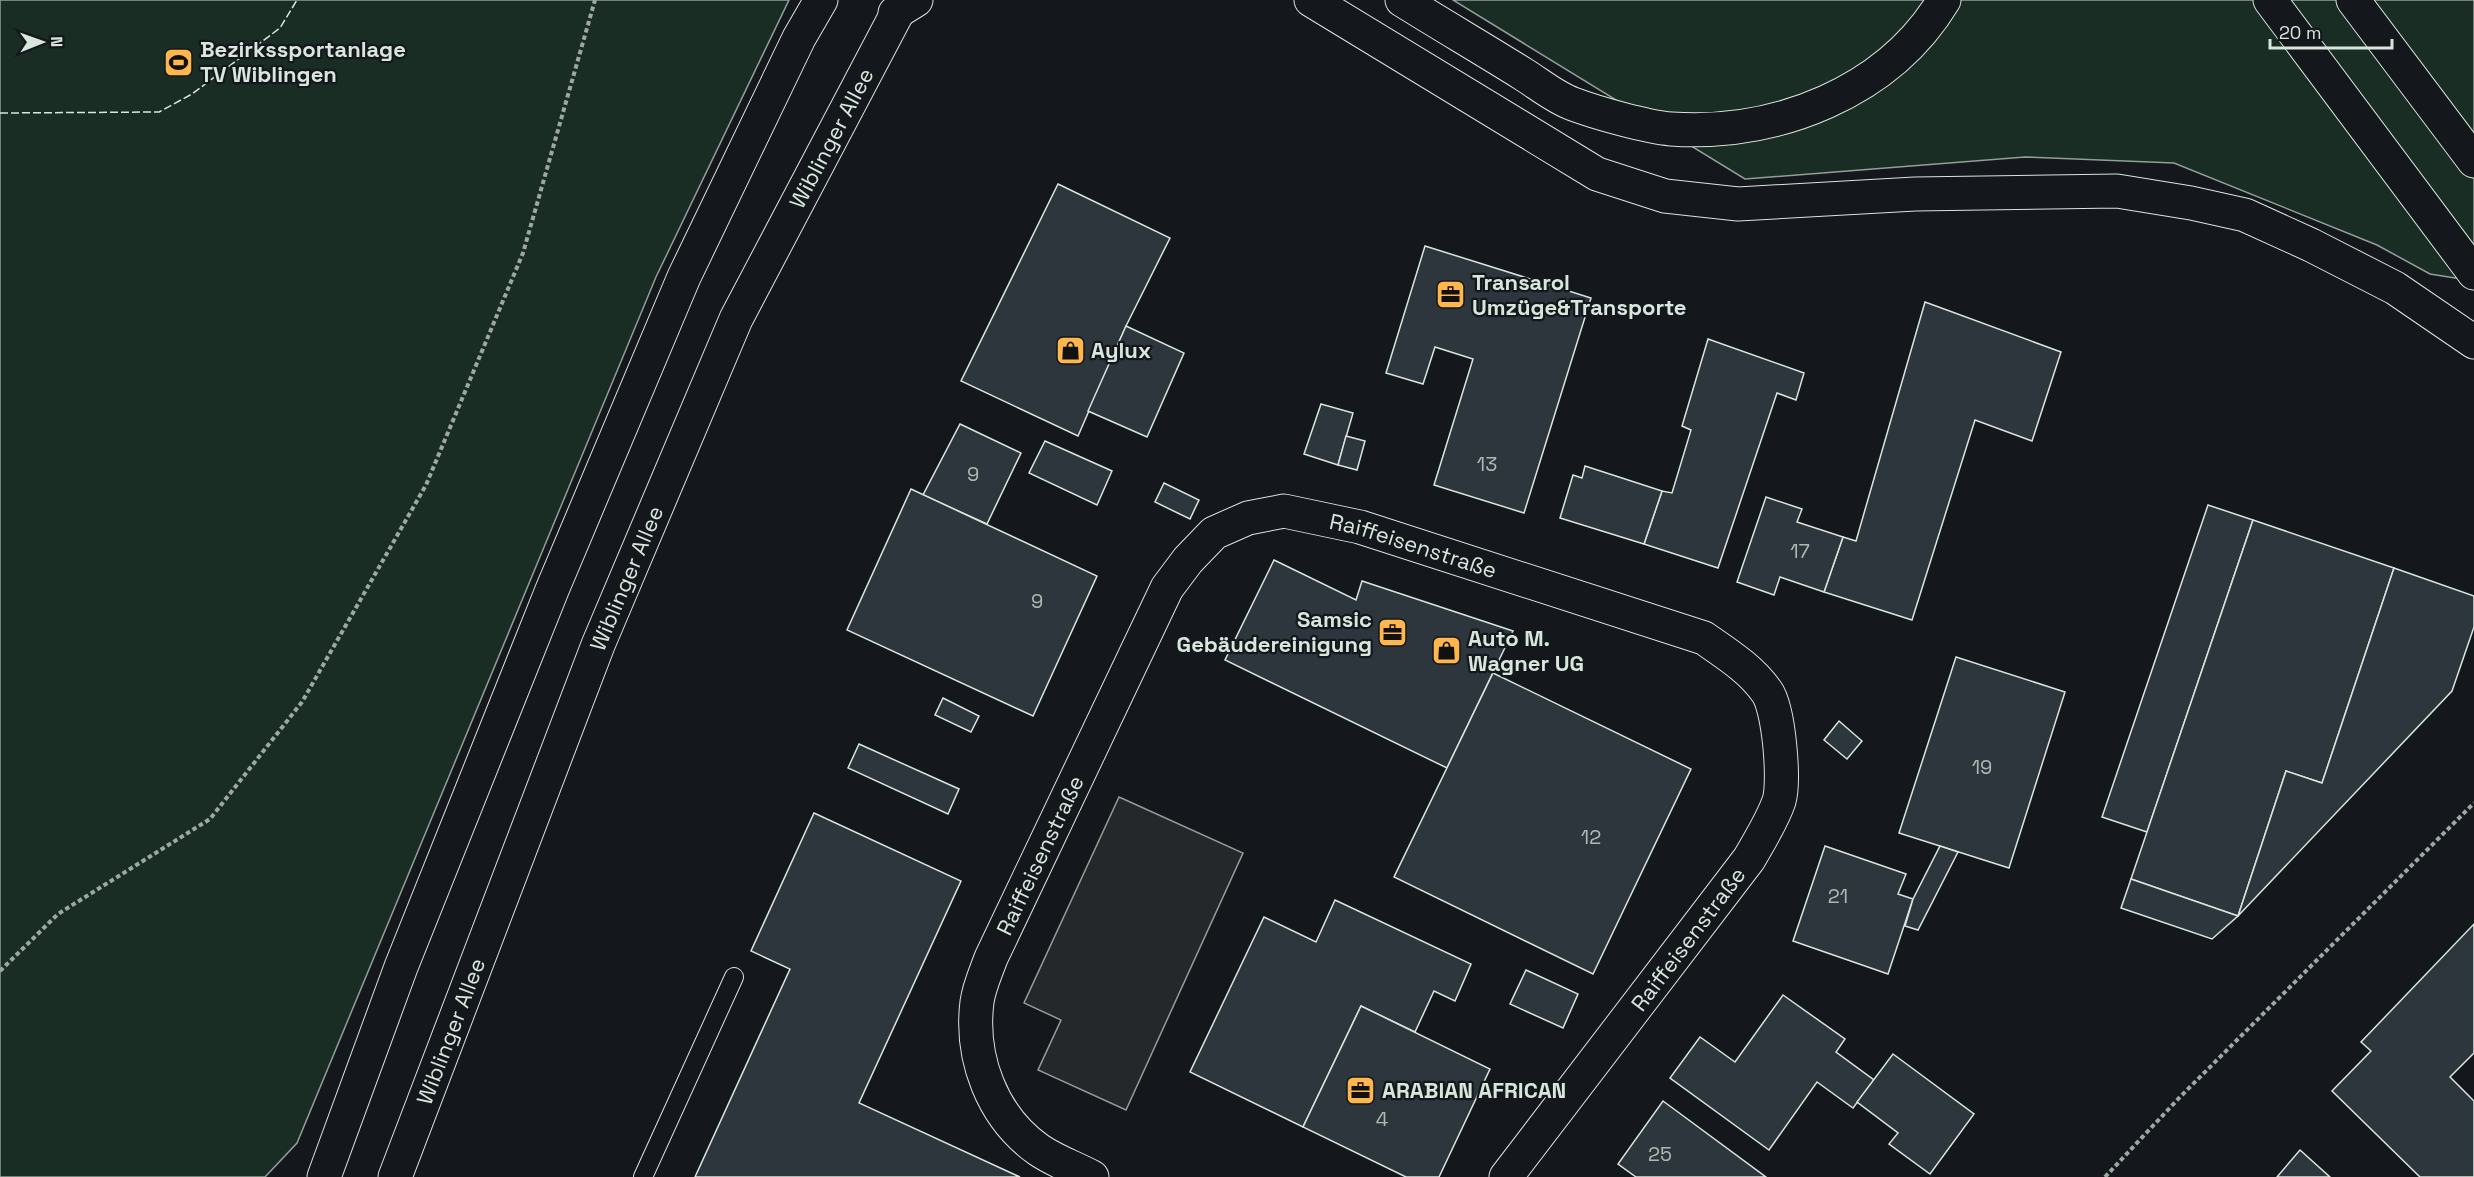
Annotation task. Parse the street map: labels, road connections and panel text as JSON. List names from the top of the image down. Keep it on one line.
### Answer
{"streets":{"main road":["Wiblinger Allee","Raiffeisenstraße"]},"places":{"sports":["Bezirkssportanlage TV Wiblingen"],"office":["Transarol Umzüge&Transporte","Samsic Gebäudereinigung","ARABIAN AFRICAN"],"shop":["Aylux","Auto M. Wagner UG"]},"house_numbers":["13","9","17","9","19","12","21","4","25"],"scale_bar":"20 m","north":"right"}
